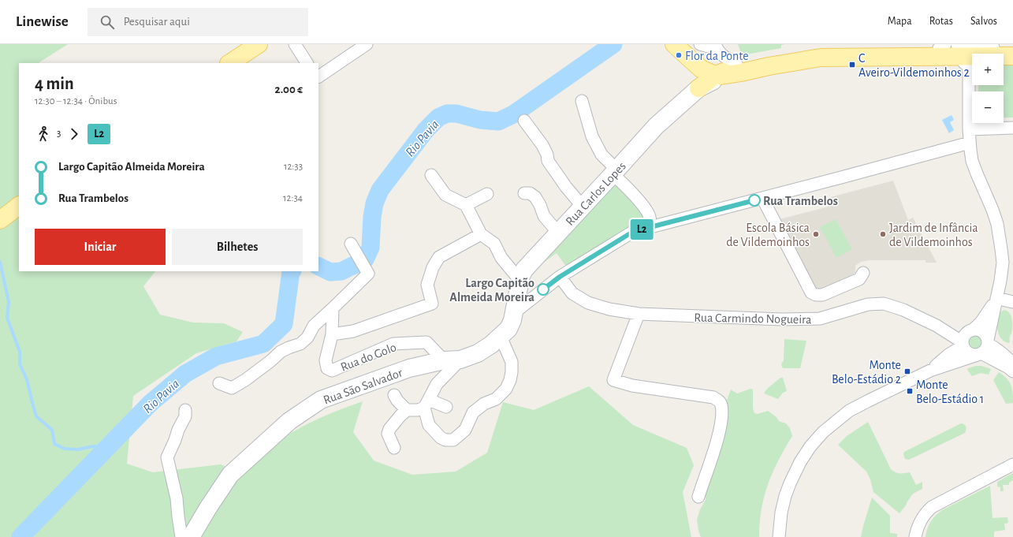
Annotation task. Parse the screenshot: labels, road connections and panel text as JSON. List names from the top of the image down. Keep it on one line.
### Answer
{"streets":{"street":["Rua Carlos Lopes","Rua Carmindo Nogueira","Rua do Golo","Rua São Salvador"]},"crossings":[["Rua Carlos Lopes","Rua São Salvador"],["Rua do Golo","Rua São Salvador"]],"water":["Rio Pavia"],"places":{"other":["Flor da Ponte","Rua Trambelos","Escola Básica de Vildemoinhos","Jardim de Infância de Vildemoinhos","Largo Capitão Almeida Moreira"],"transit":["C Aveiro-Vildemoinhos 2","Monte Belo-Estádio 2","Monte Belo-Estádio 1"]},"lines":["bus line L2"],"page":{"header":"Linewise","search":"Pesquisar aqui","nav":["Mapa","Rotas","Salvos"],"on_map":"L2","map_buttons":["+","−"],"heading":["4 min","12:30 – 12:34 · Ônibus","2.00 €"],"legs":["3","L2"],"list":[{"name":"Largo Capitão Almeida Moreira","value":"12:33"},{"name":"Rua Trambelos","value":"12:34"}],"buttons":["Iniciar","Bilhetes"]}}
